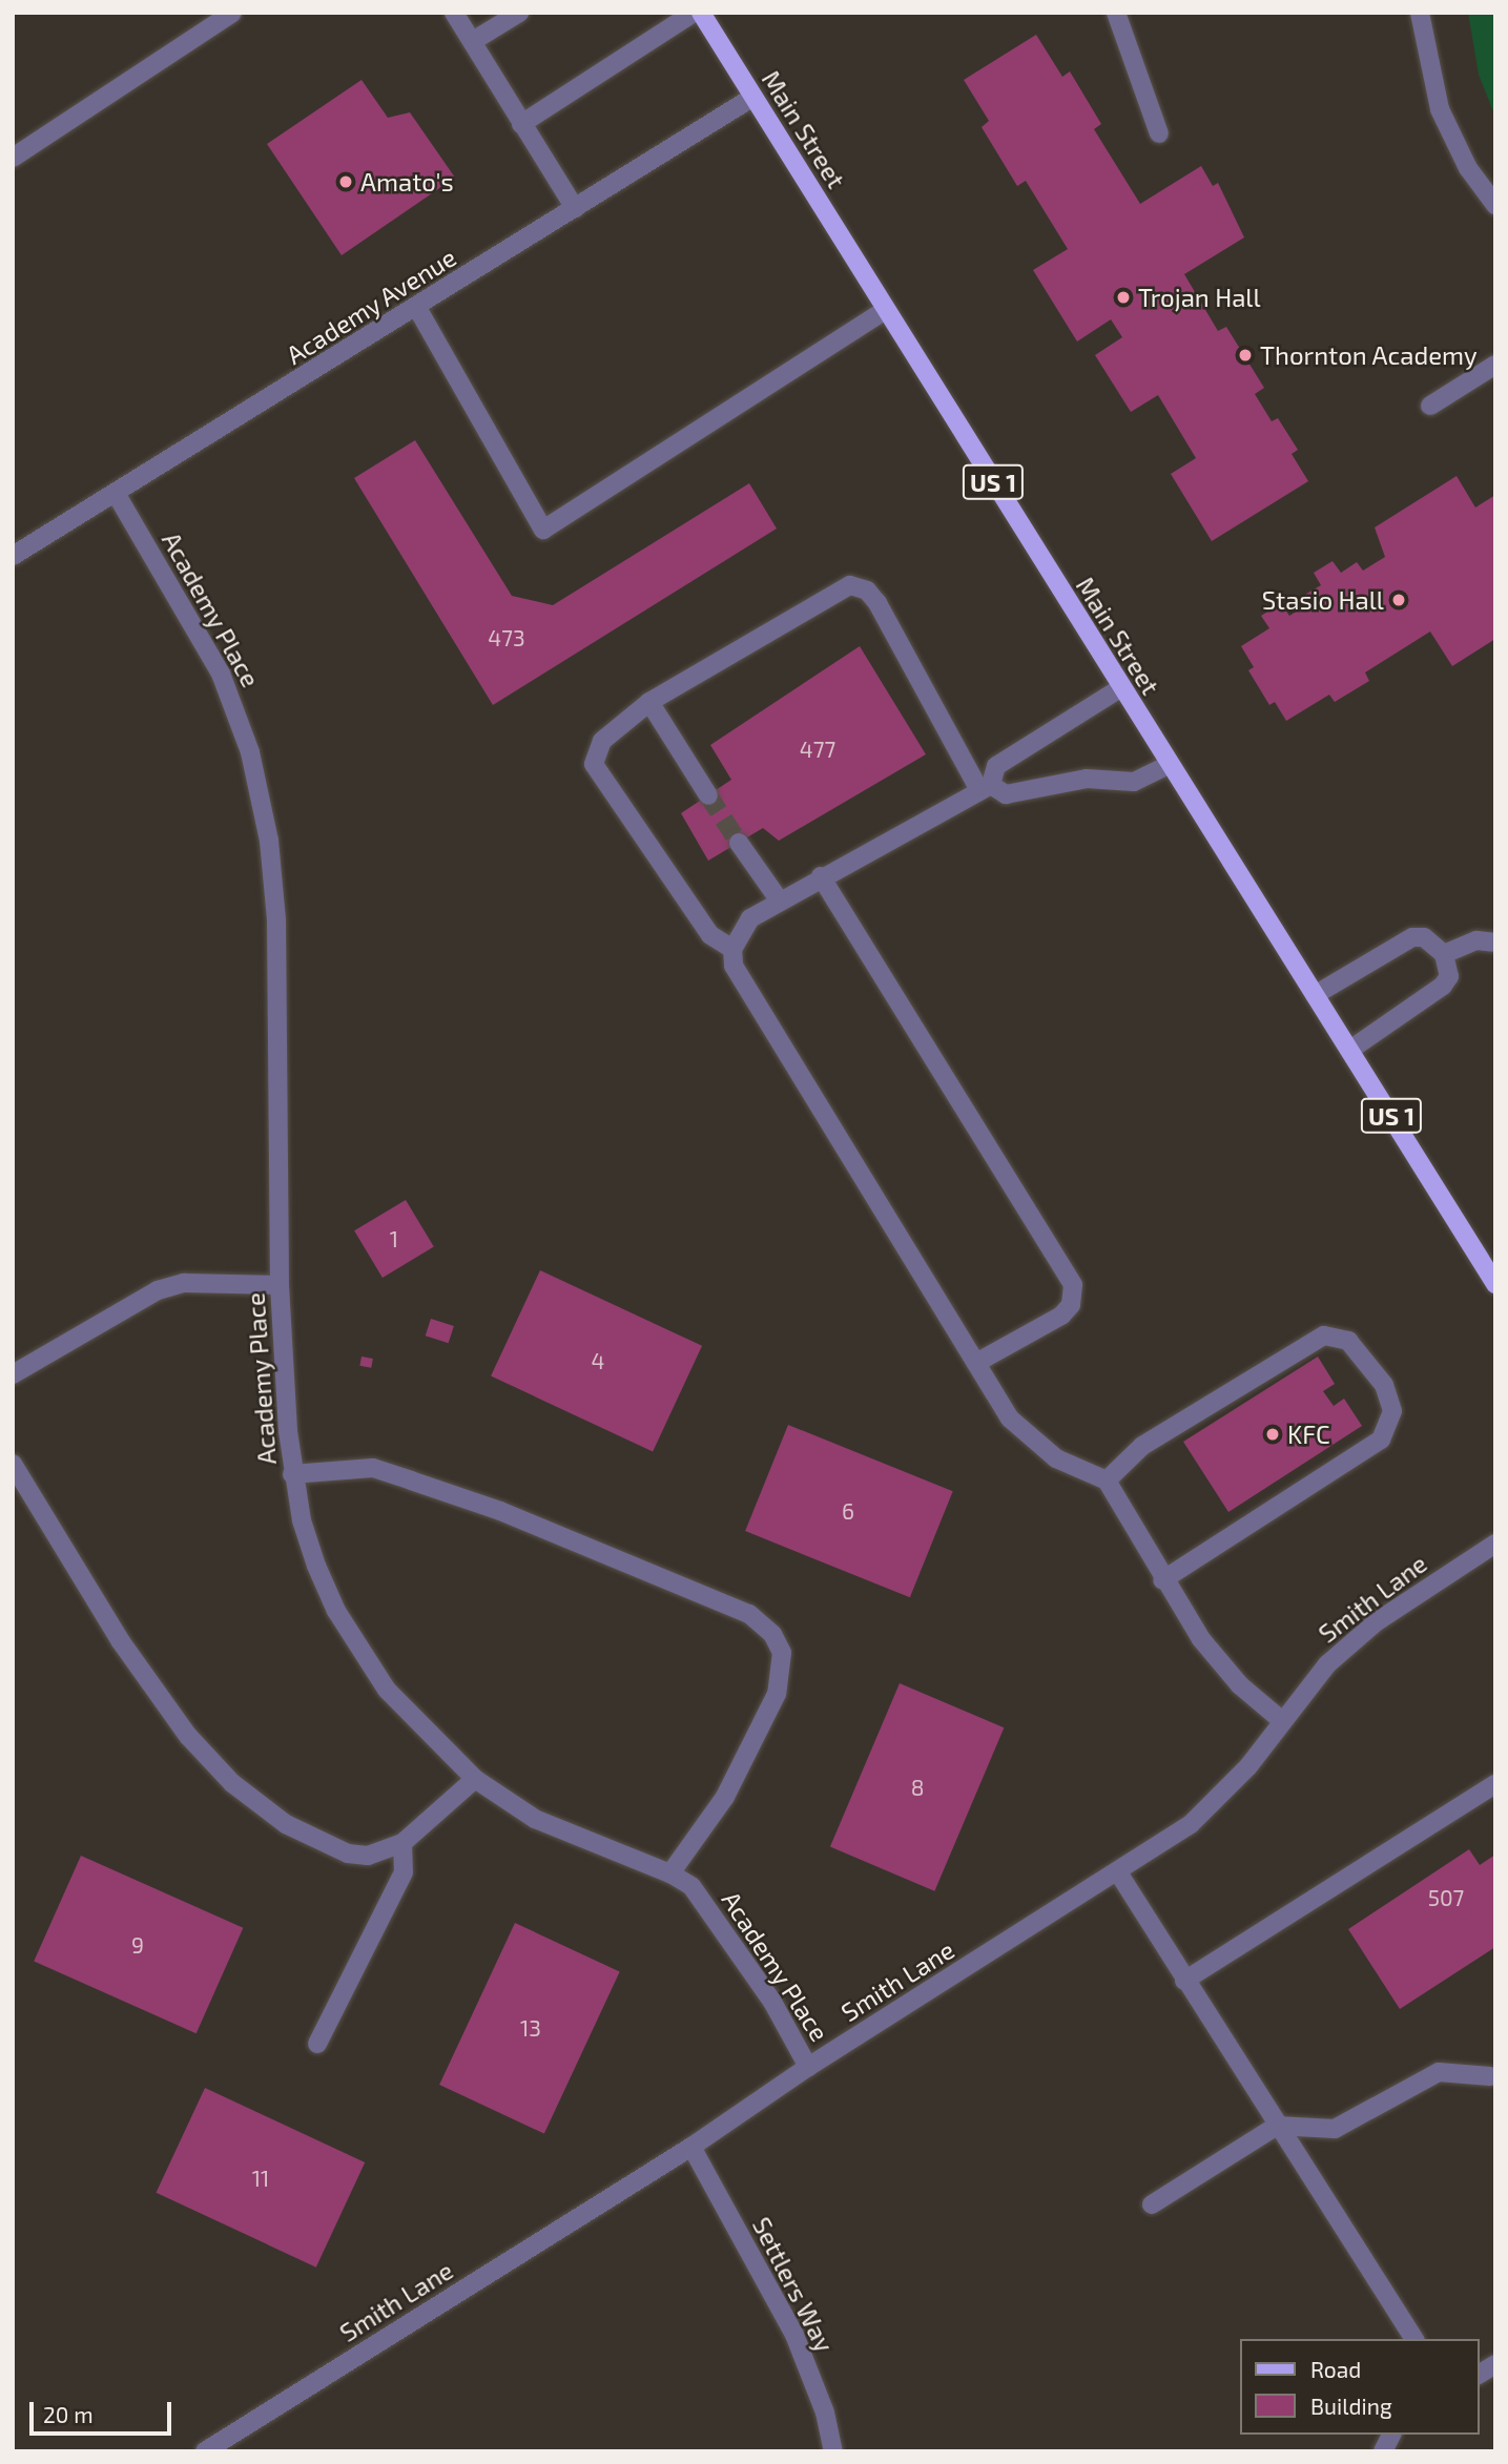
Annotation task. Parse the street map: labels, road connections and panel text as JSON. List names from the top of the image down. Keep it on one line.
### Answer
{"streets":{"main road":["Main Street","US 1"],"street":["Academy Avenue","Academy Place","Smith Lane","Settlers Way"]},"crossings":[["Main Street","Academy Avenue"],["Academy Avenue","Academy Place"],["Academy Place","Smith Lane"],["Smith Lane","Settlers Way"]],"places":["Amato's","Trojan Hall","Thornton Academy","Stasio Hall","KFC"],"house_numbers":["473","477","1","4","6","8","507","9","13","11"],"legend":["Road","Building"],"scale_bar":"20 m"}
